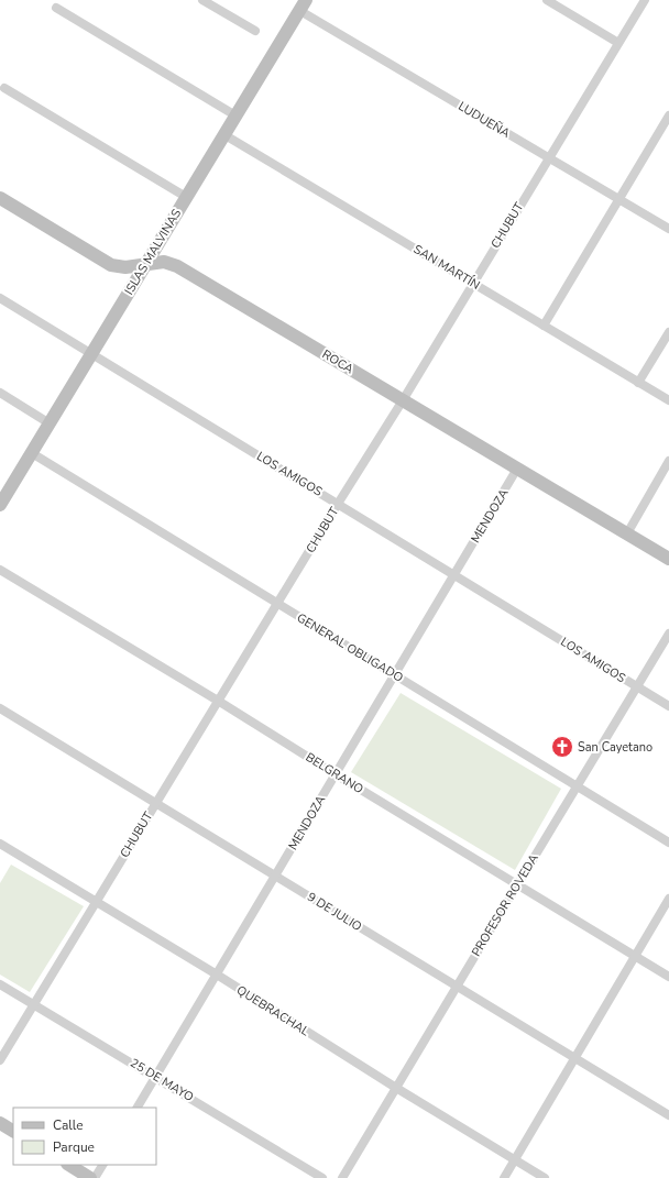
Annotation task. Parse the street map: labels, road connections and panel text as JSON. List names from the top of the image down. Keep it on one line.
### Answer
{"streets":{"street":["LUDUEÑA","CHUBUT","ISLAS MALVINAS","SAN MARTÍN","ROCA","LOS AMIGOS","MENDOZA","GENERAL OBLIGADO","BELGRANO","PROFESOR ROVEDA","9 DE JULIO","QUEBRACHAL","25 DE MAYO"]},"crossings":[["LUDUEÑA","CHUBUT"],["LUDUEÑA","ISLAS MALVINAS"],["CHUBUT","SAN MARTÍN"],["CHUBUT","ROCA"],["CHUBUT","LOS AMIGOS"],["CHUBUT","GENERAL OBLIGADO"],["CHUBUT","BELGRANO"],["CHUBUT","9 DE JULIO"],["CHUBUT","QUEBRACHAL"],["CHUBUT","25 DE MAYO"],["ISLAS MALVINAS","SAN MARTÍN"],["ISLAS MALVINAS","ROCA"],["ISLAS MALVINAS","LOS AMIGOS"],["ISLAS MALVINAS","GENERAL OBLIGADO"],["ROCA","MENDOZA"],["LOS AMIGOS","MENDOZA"],["LOS AMIGOS","PROFESOR ROVEDA"],["MENDOZA","GENERAL OBLIGADO"],["MENDOZA","BELGRANO"],["MENDOZA","9 DE JULIO"],["MENDOZA","QUEBRACHAL"],["MENDOZA","25 DE MAYO"],["GENERAL OBLIGADO","PROFESOR ROVEDA"],["BELGRANO","PROFESOR ROVEDA"],["PROFESOR ROVEDA","9 DE JULIO"],["PROFESOR ROVEDA","QUEBRACHAL"]],"places":{"church":["San Cayetano"]},"legend":["Calle","Parque"]}
